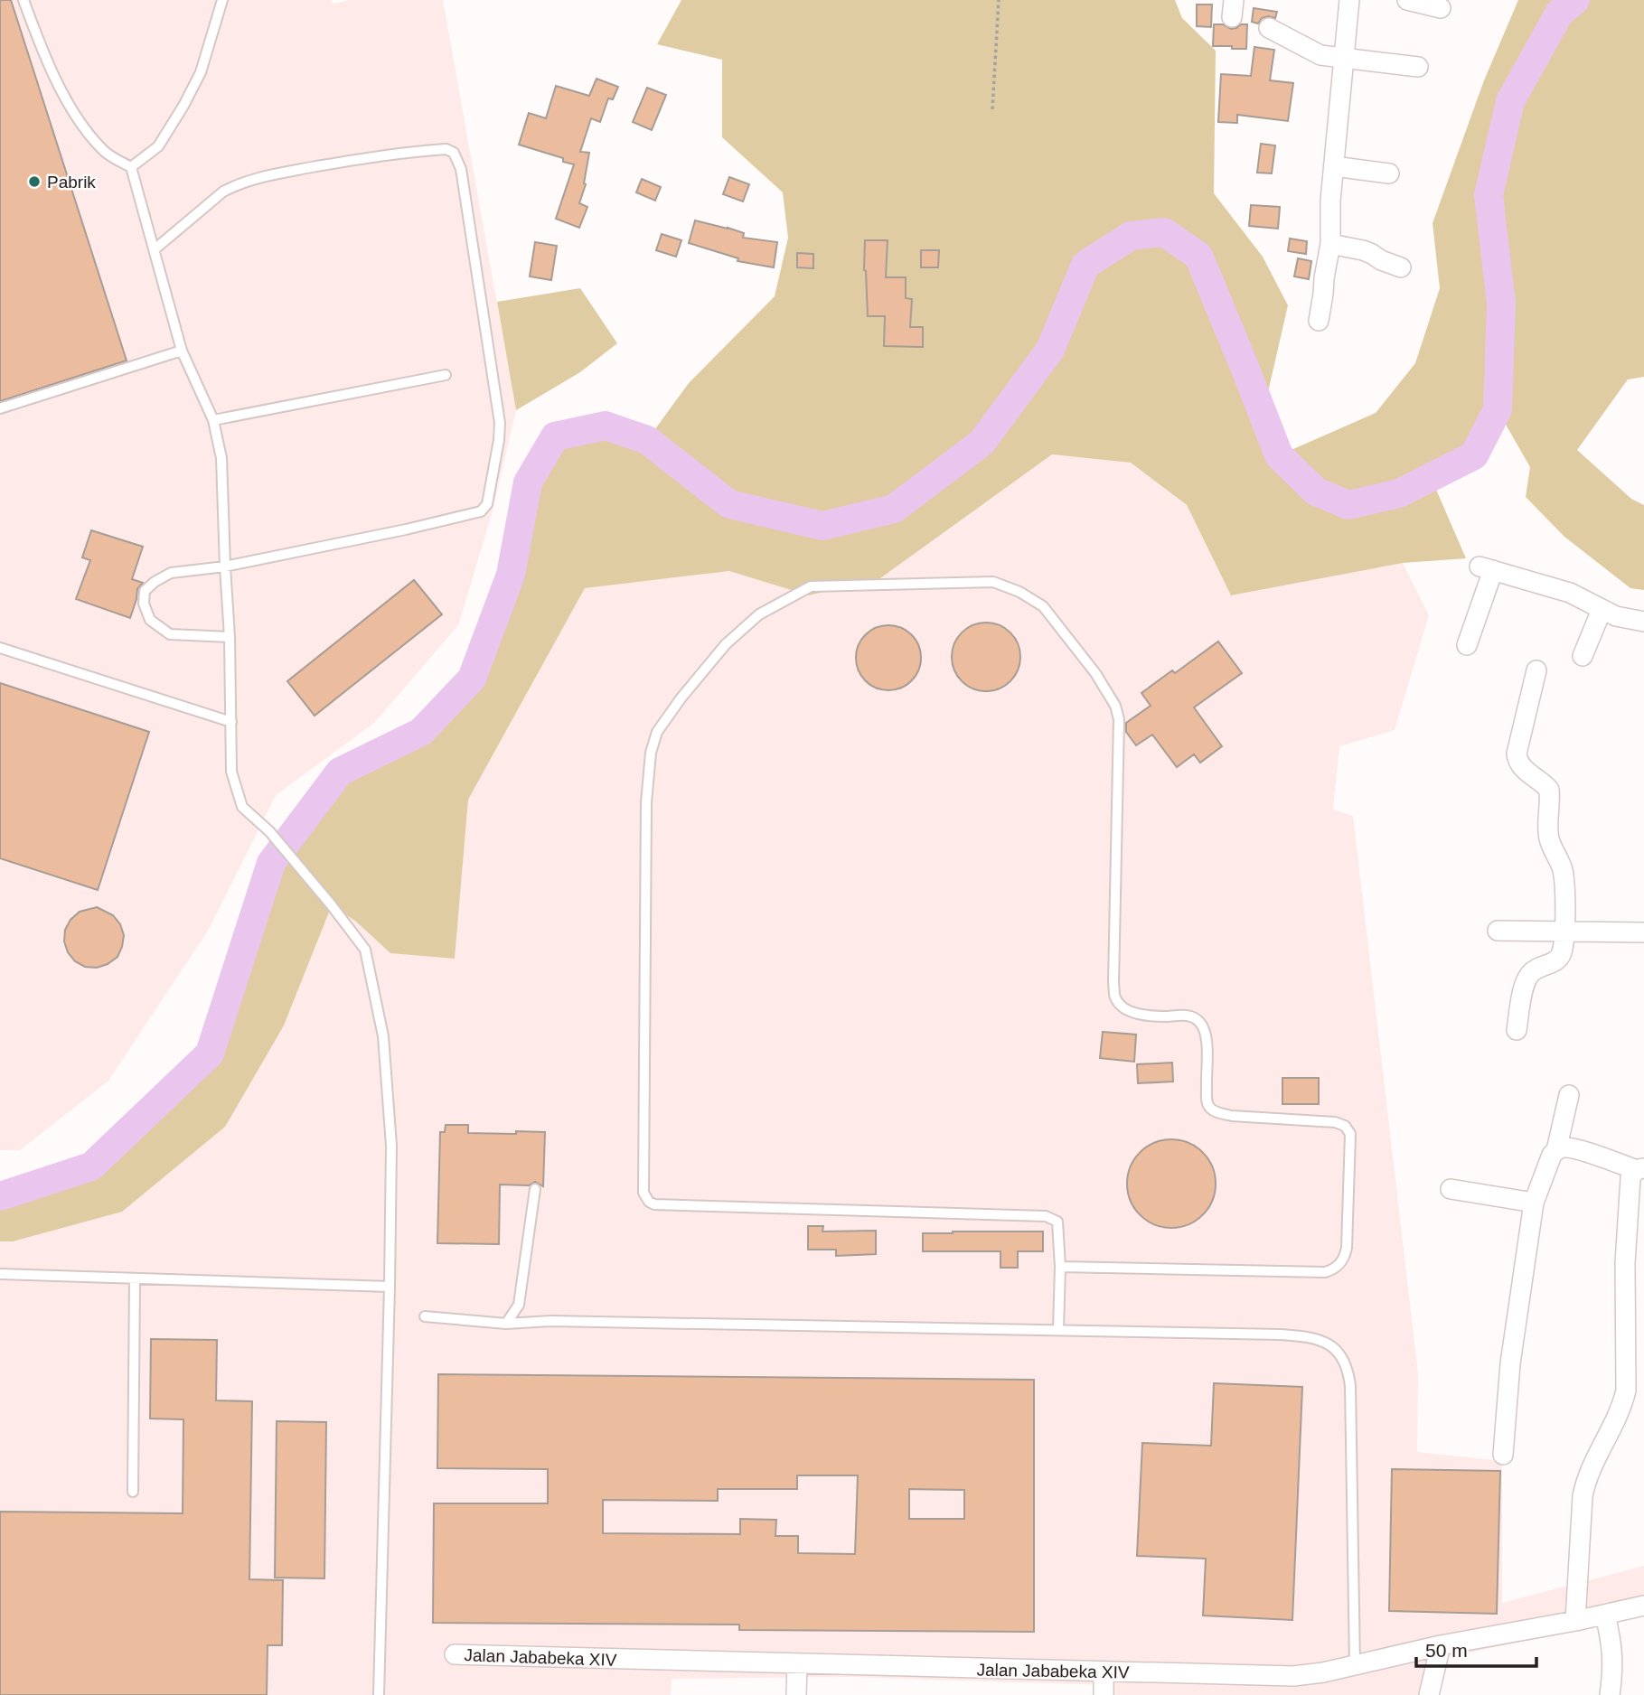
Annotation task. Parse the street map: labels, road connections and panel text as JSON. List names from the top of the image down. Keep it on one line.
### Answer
{"streets":{"street":["Jalan Jababeka XIV"]},"places":["Pabrik"],"scale_bar":"50 m"}
